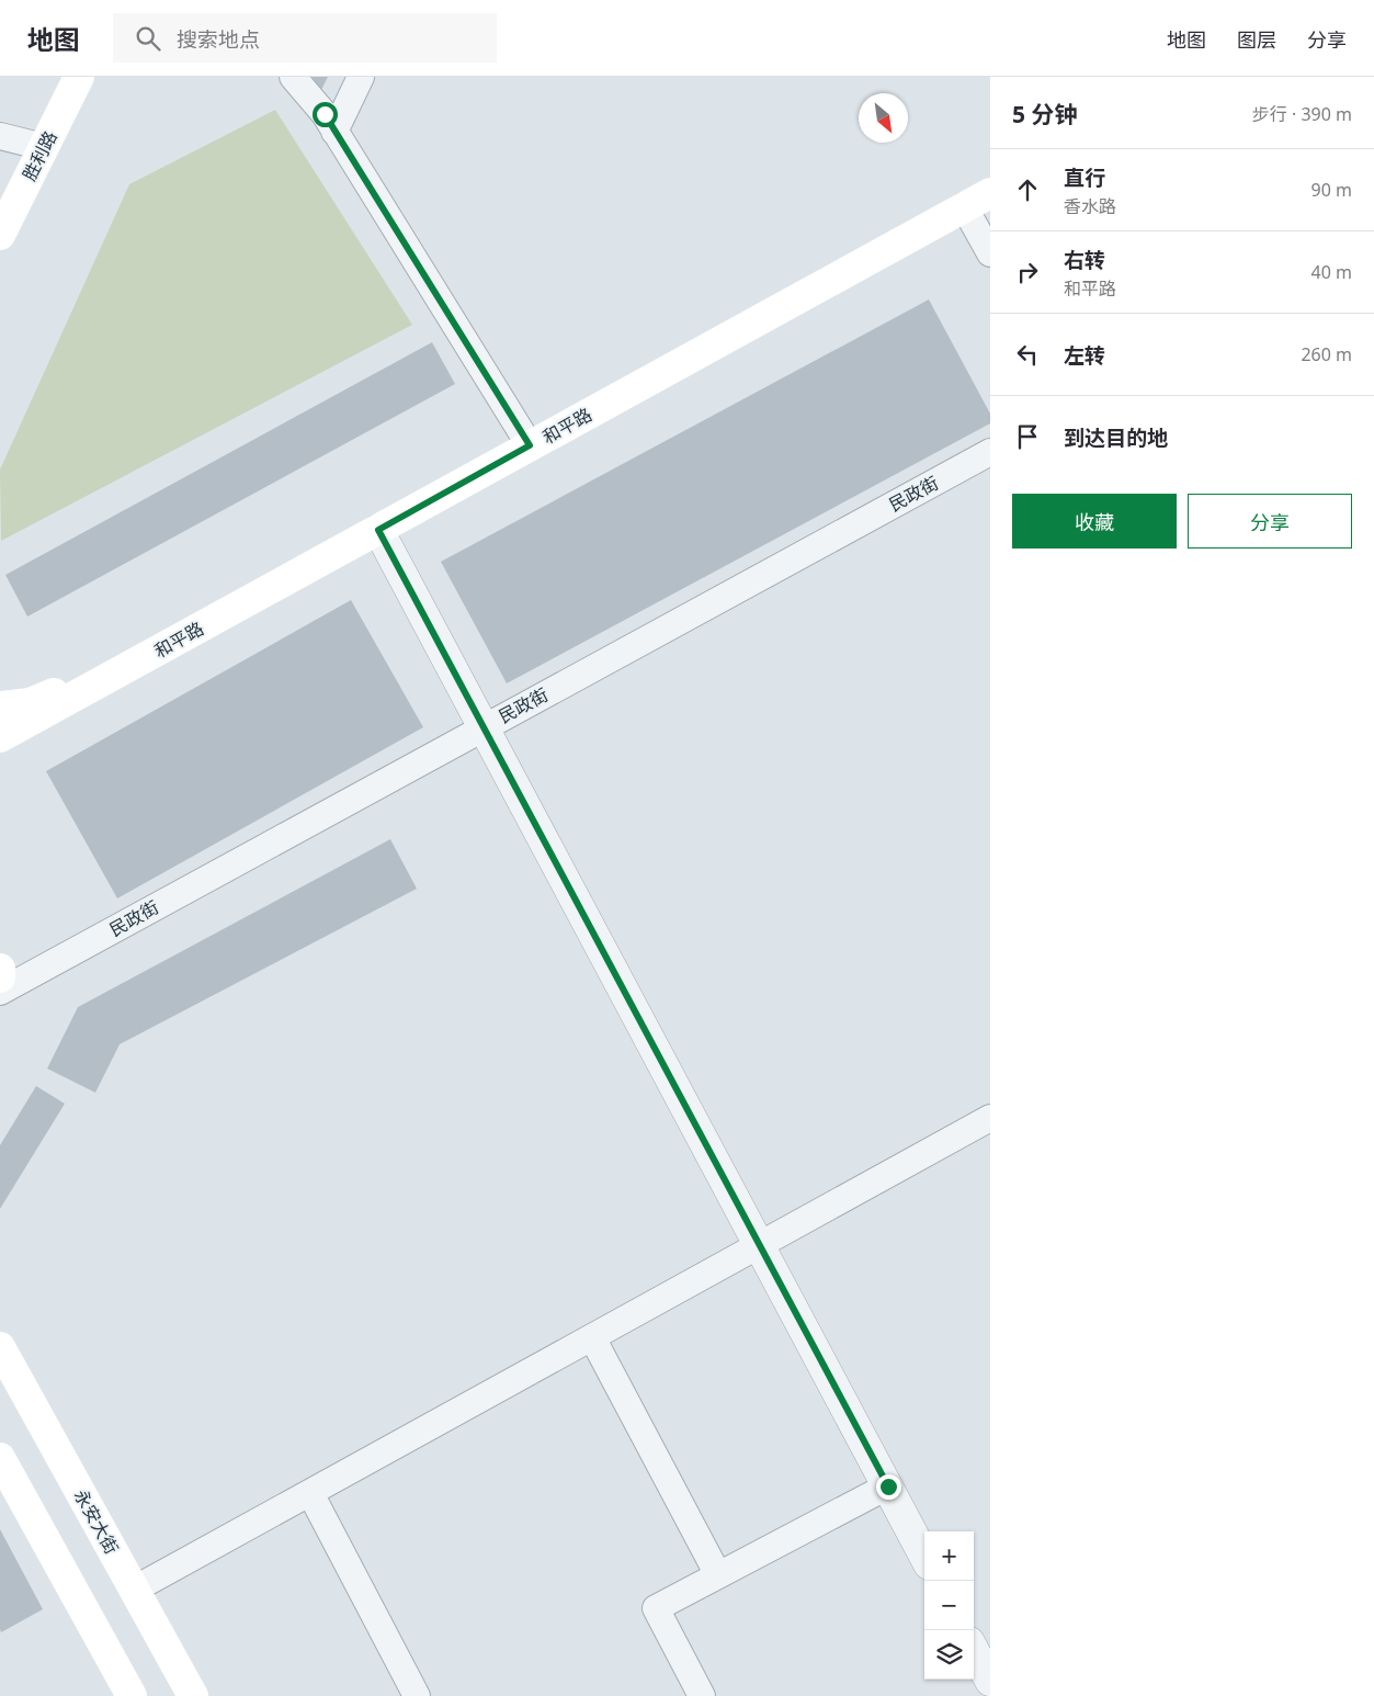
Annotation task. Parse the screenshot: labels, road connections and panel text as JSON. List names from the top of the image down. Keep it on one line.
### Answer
{"streets":{"main road":["胜利路","和平路","永安大街"],"street":["民政街"]},"north":"bottom right","page":{"header":"地图","search":"搜索地点","nav":["地图","图层","分享"],"heading":["5 分钟","步行 · 390 m"],"list":[["直行","香水路","90 m"],["右转","和平路","40 m"],["左转","260 m"],"到达目的地"],"buttons":["收藏","分享"],"map_buttons":["+","−"]}}
